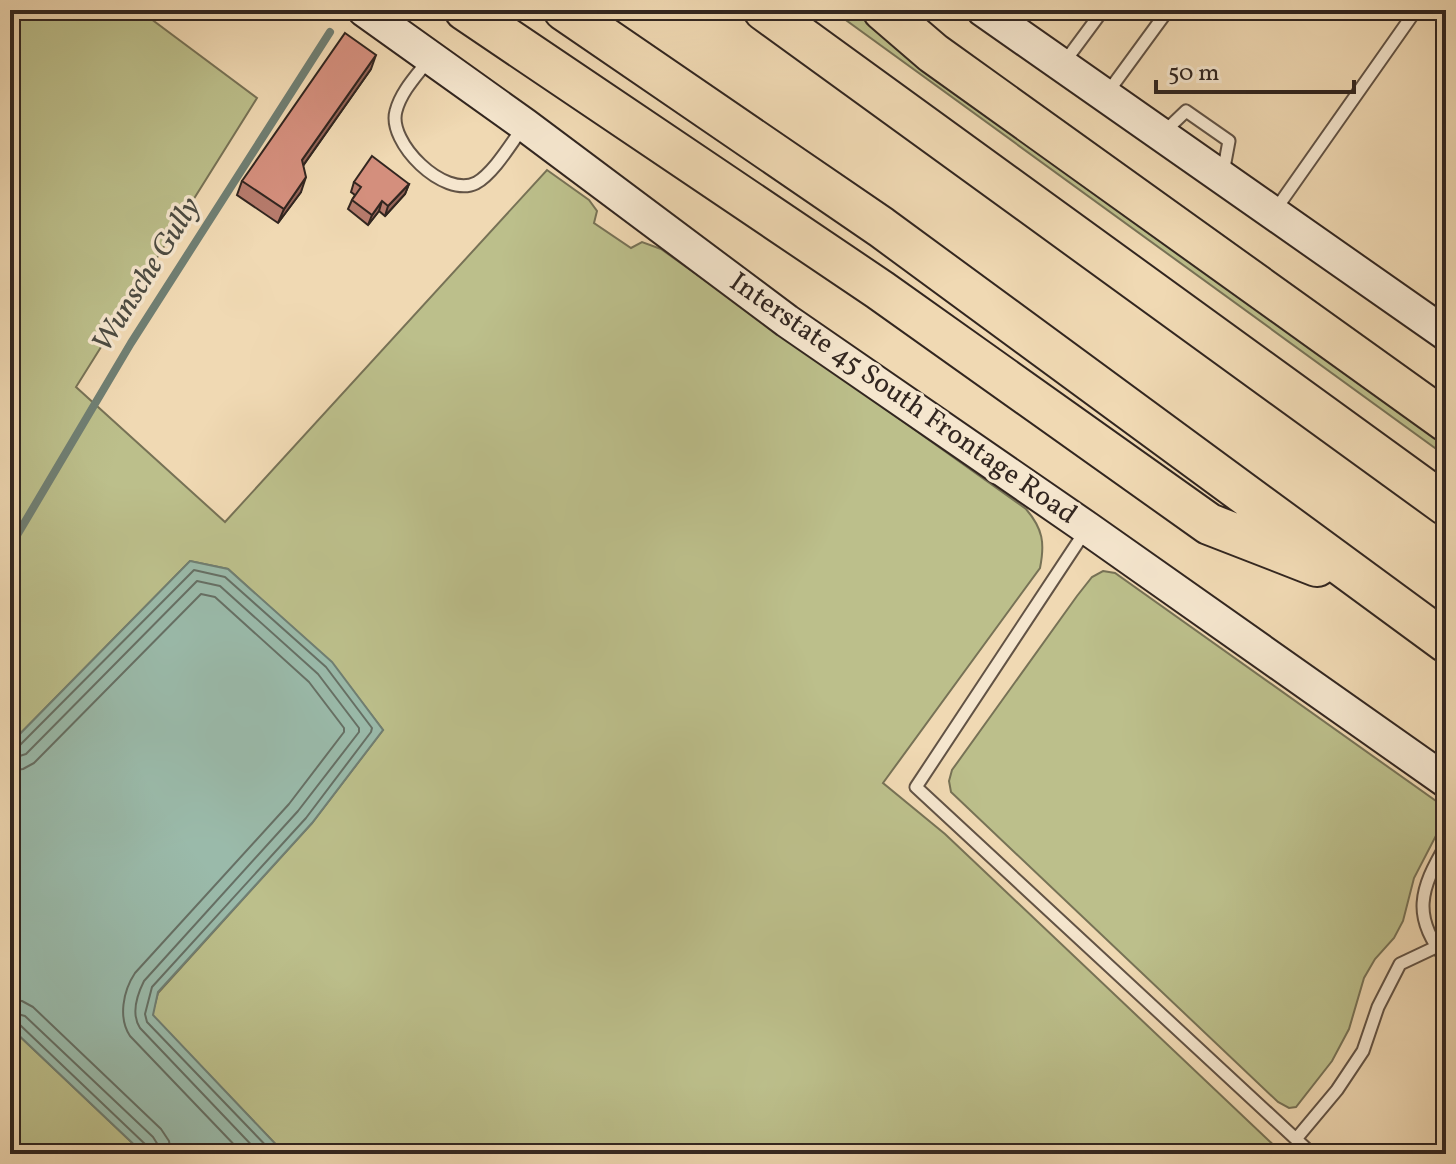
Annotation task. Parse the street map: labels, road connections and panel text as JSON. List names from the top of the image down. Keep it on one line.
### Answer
{"streets":{"main road":["Interstate 45 South Frontage Road"]},"water":["Wunsche Gully"],"scale_bar":"50 m"}
